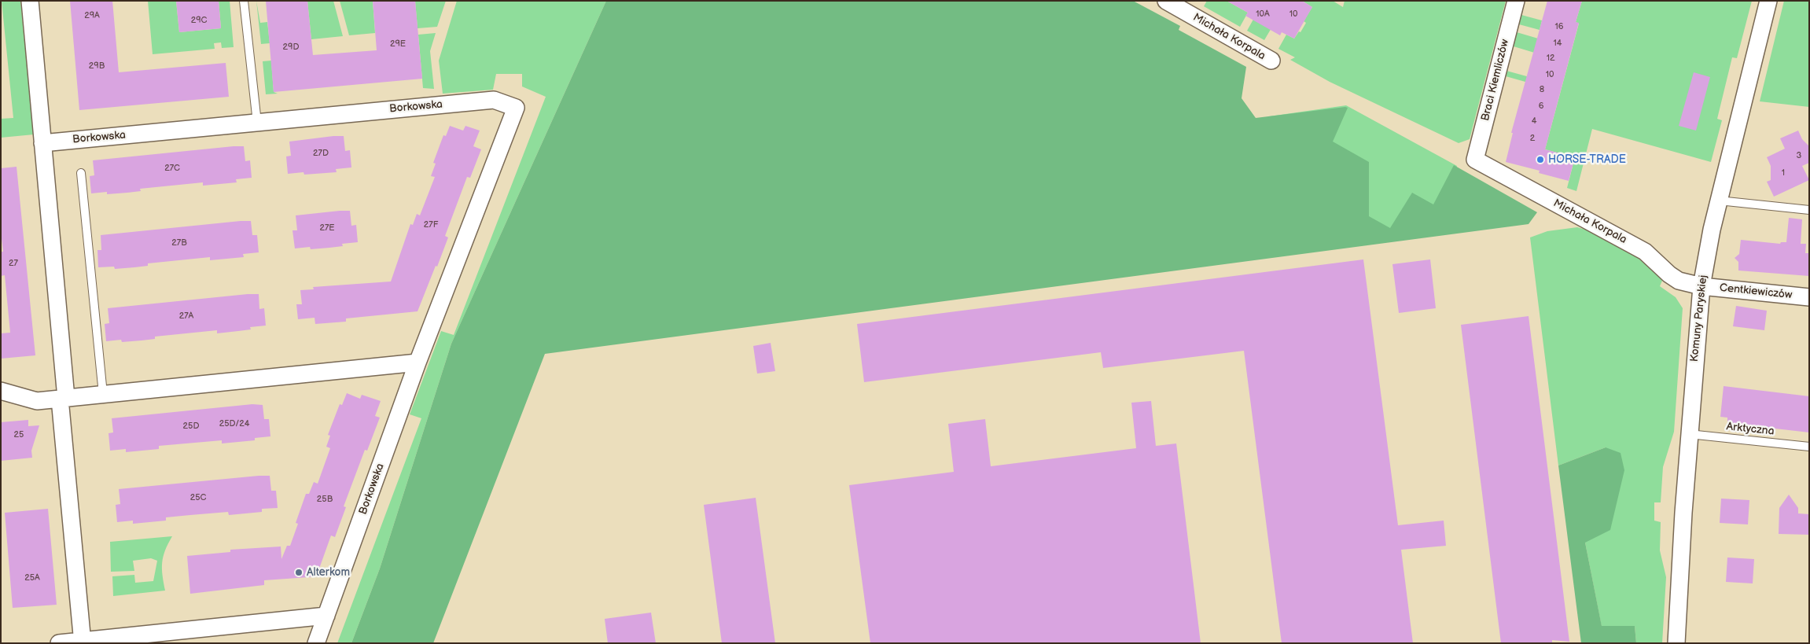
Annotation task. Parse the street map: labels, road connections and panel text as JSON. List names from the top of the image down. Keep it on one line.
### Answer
{"streets":{"street":["Michała Korpala","Braci Kiemliczów","Borkowska","Centkiewiczów","Komuny Paryskiej"],"lane":["Arktyczna"]},"crossings":[["Michała Korpala","Braci Kiemliczów"],["Michała Korpala","Centkiewiczów"],["Michała Korpala","Komuny Paryskiej"],["Centkiewiczów","Komuny Paryskiej"],["Komuny Paryskiej","Arktyczna"]],"places":["HORSE-TRADE","Alterkom"],"house_numbers":["10A","10","29A","29C","16","14","29E","29D","12","29B","10","8","6","4","2","27D","3","27C","1","27F","27E","27B","27","27A","25D/24","25D","25","25C","25B","25A"]}
